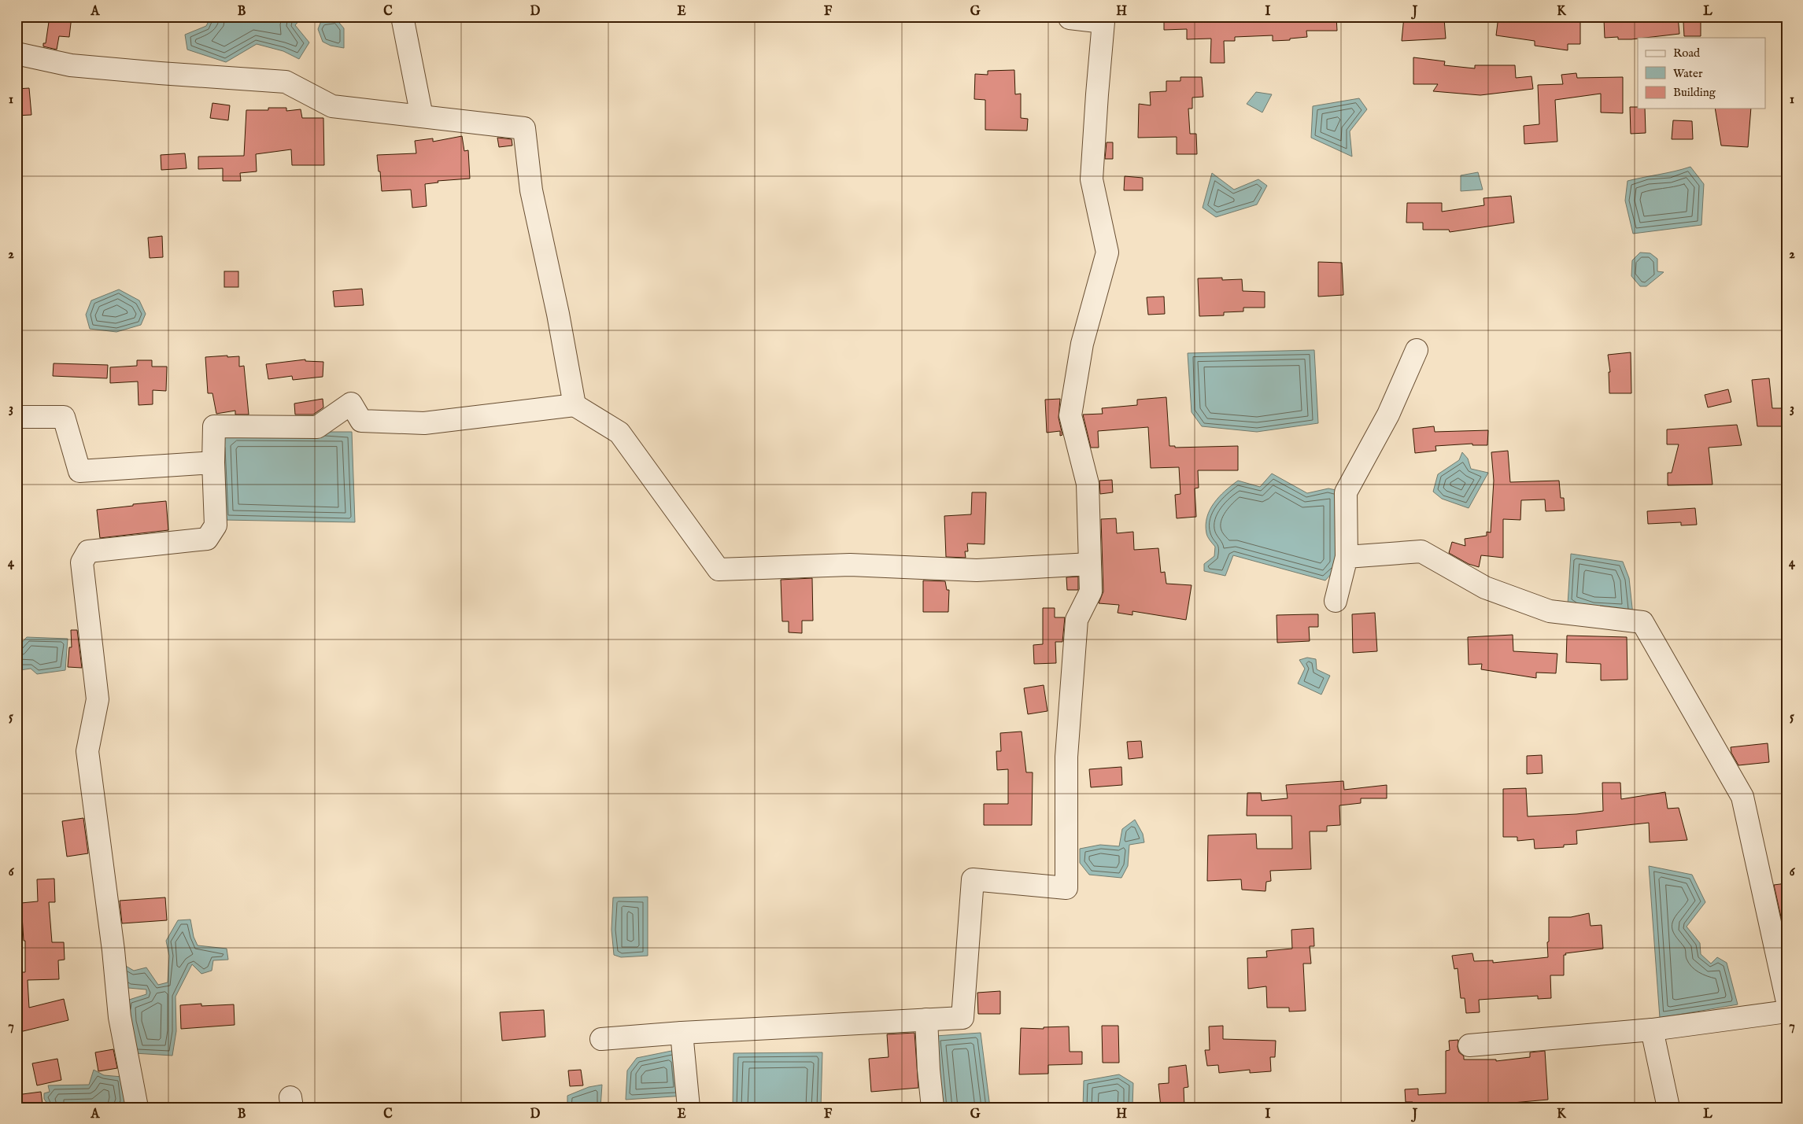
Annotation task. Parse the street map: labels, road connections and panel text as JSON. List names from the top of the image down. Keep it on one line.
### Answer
{"legend":["Road","Water","Building"],"grid":{"columns":["A","B","C","D","E","F","G","H","I","J","K","L"],"rows":["1","2","3","4","5","6","7"]}}
